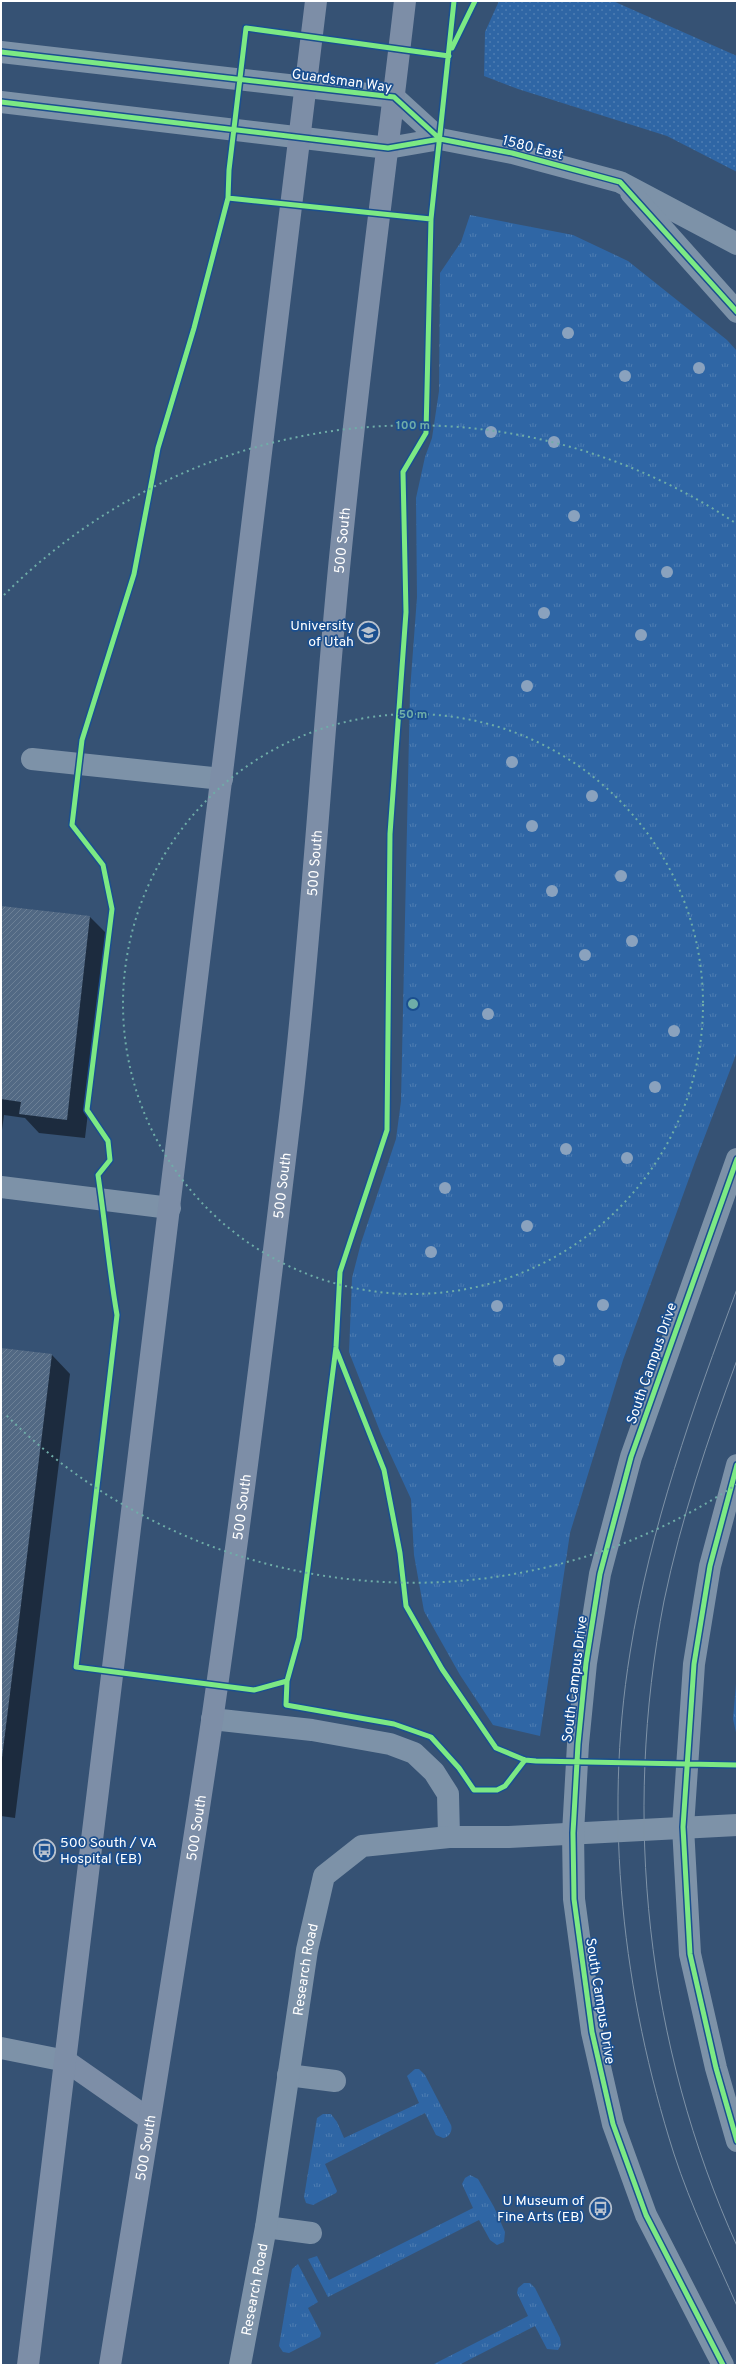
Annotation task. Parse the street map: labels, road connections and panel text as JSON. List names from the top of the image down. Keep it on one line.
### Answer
{"streets":{"main road":["500 South"],"street":["Guardsman Way","1580 East","South Campus Drive","Research Road"]},"crossings":[["Guardsman Way","1580 East"],["Guardsman Way","500 South"],["South Campus Drive","Research Road"]],"places":{"school or university":["University of Utah"],"bus stop":["500 South / VA Hospital (EB)","U Museum of Fine Arts (EB)"]},"rings":["100 m","50 m"]}
